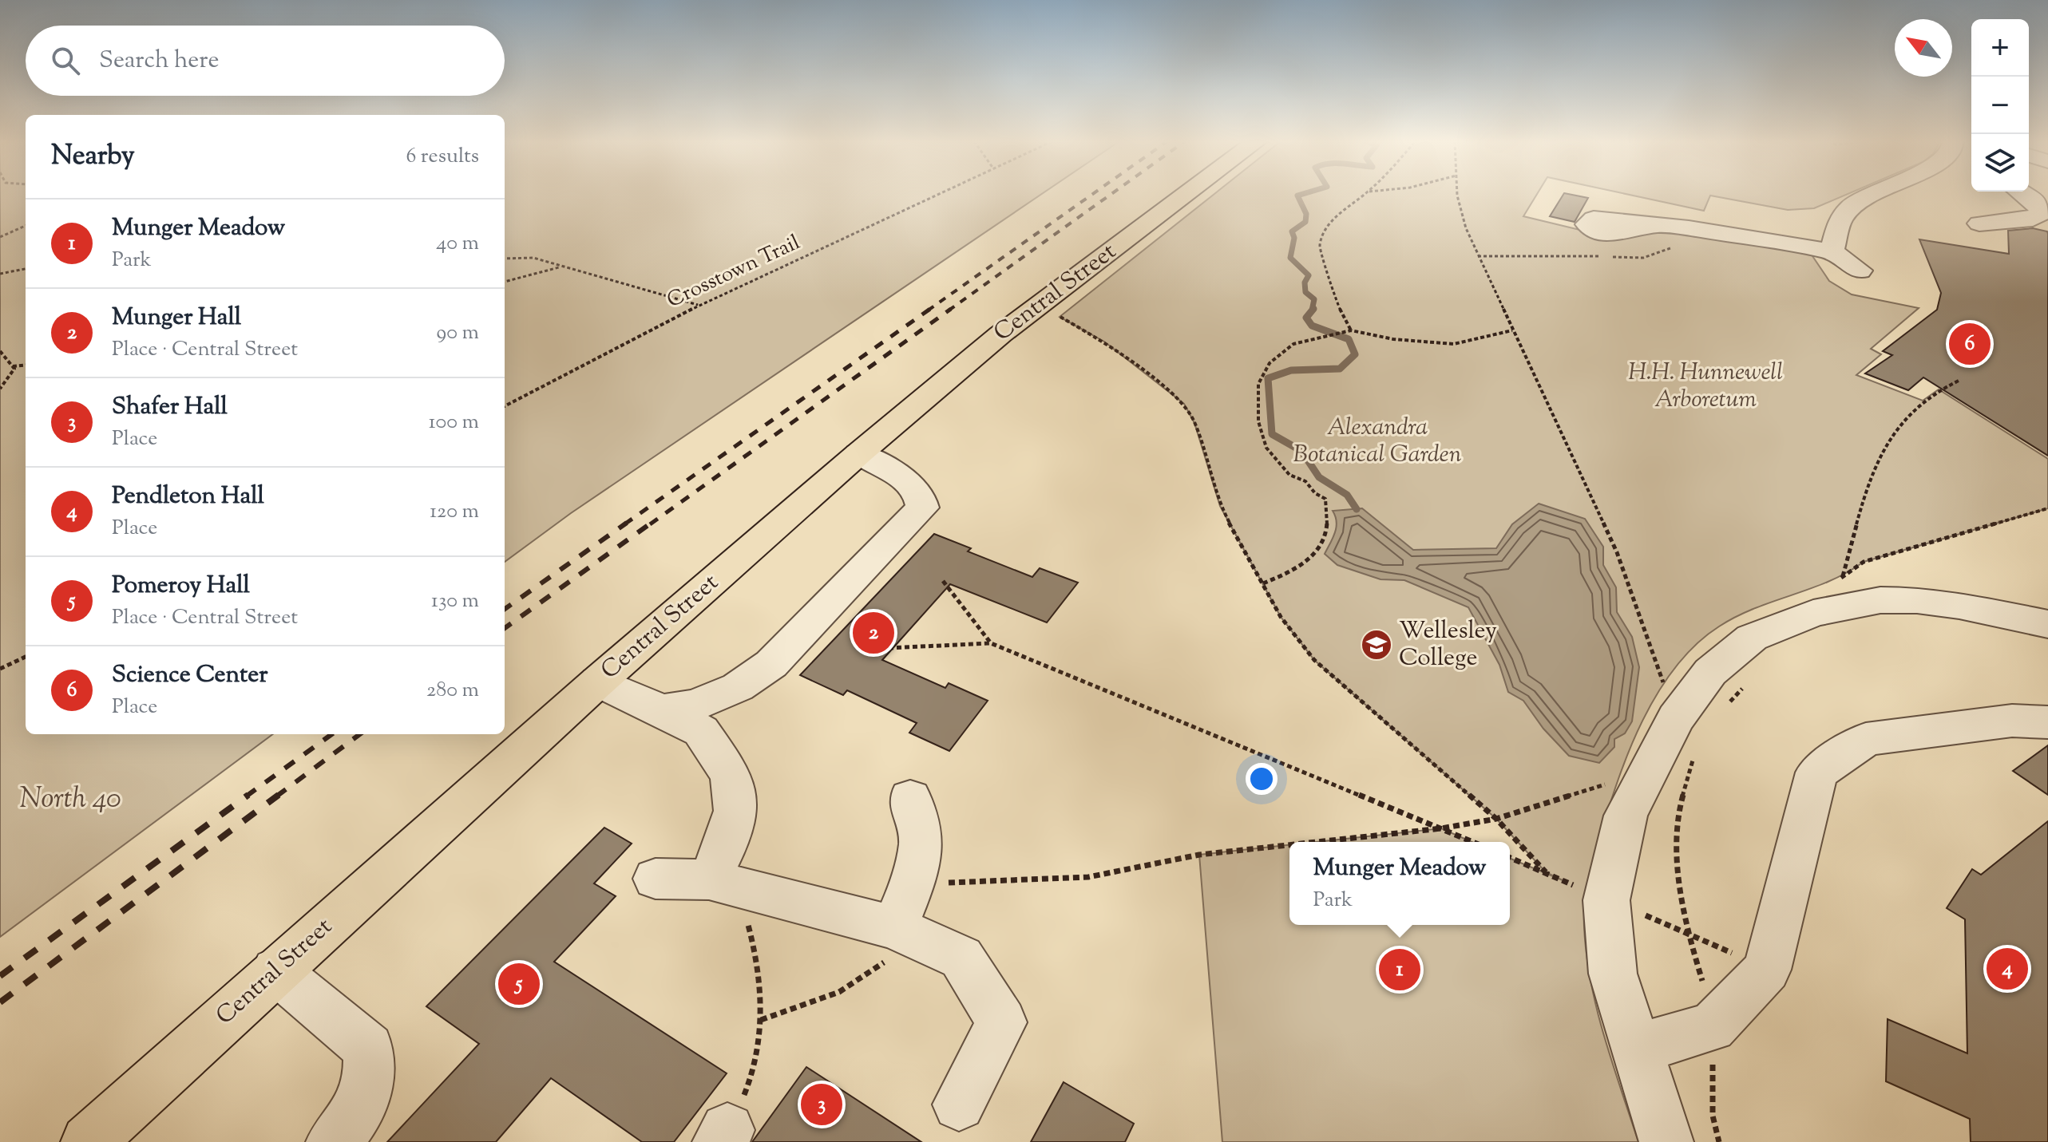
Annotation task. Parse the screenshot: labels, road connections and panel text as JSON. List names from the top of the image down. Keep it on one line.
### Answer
{"streets":{"main road":["Central Street"],"path":["Crosstown Trail"]},"parks":["H.H. Hunnewell Arboretum","Alexandra Botanical Garden","North 40"],"places":{"school or university":["Wellesley College"]},"north":"top left","page":{"map_buttons":["+","−"],"search":"Search here","heading":["Nearby","6 results"],"list":[{"mark":"1","name":"Munger Meadow","note":"Park","value":"40 m"},{"mark":"2","name":"Munger Hall","note":"Place · Central Street","value":"90 m"},{"mark":"3","name":"Shafer Hall","note":"Place","value":"100 m"},{"mark":"4","name":"Pendleton Hall","note":"Place","value":"120 m"},{"mark":"5","name":"Pomeroy Hall","note":"Place · Central Street","value":"130 m"},{"mark":"6","name":"Science Center","note":"Place","value":"280 m"}],"pins":["6","2","4","1","5","3"],"popup":["Munger Meadow","Park"]}}
